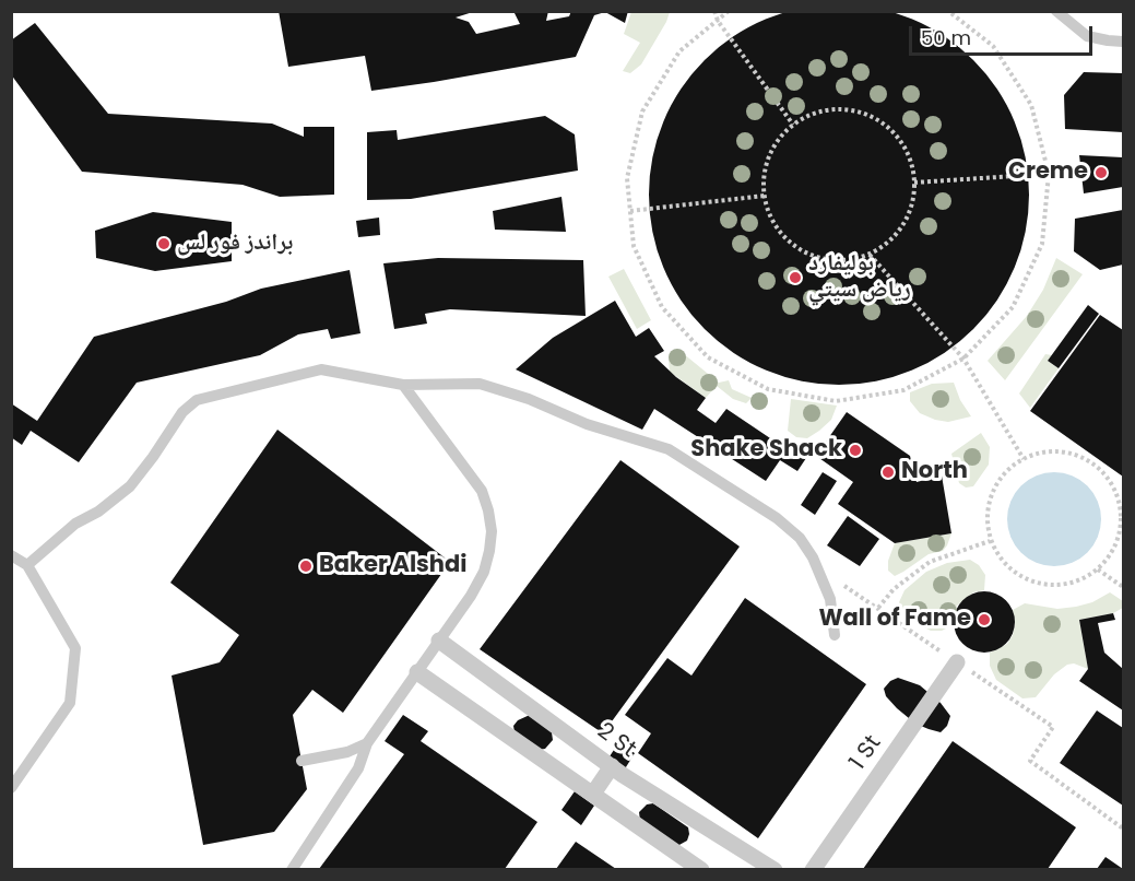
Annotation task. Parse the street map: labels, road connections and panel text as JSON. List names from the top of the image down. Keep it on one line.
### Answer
{"streets":{"street":["2 St","1 St"]},"places":["Creme","براندز فور لس","بوليفارد رياض سيتي","Shake Shack","North","Baker Alshdi","Wall of Fame"],"scale_bar":"50 m"}
